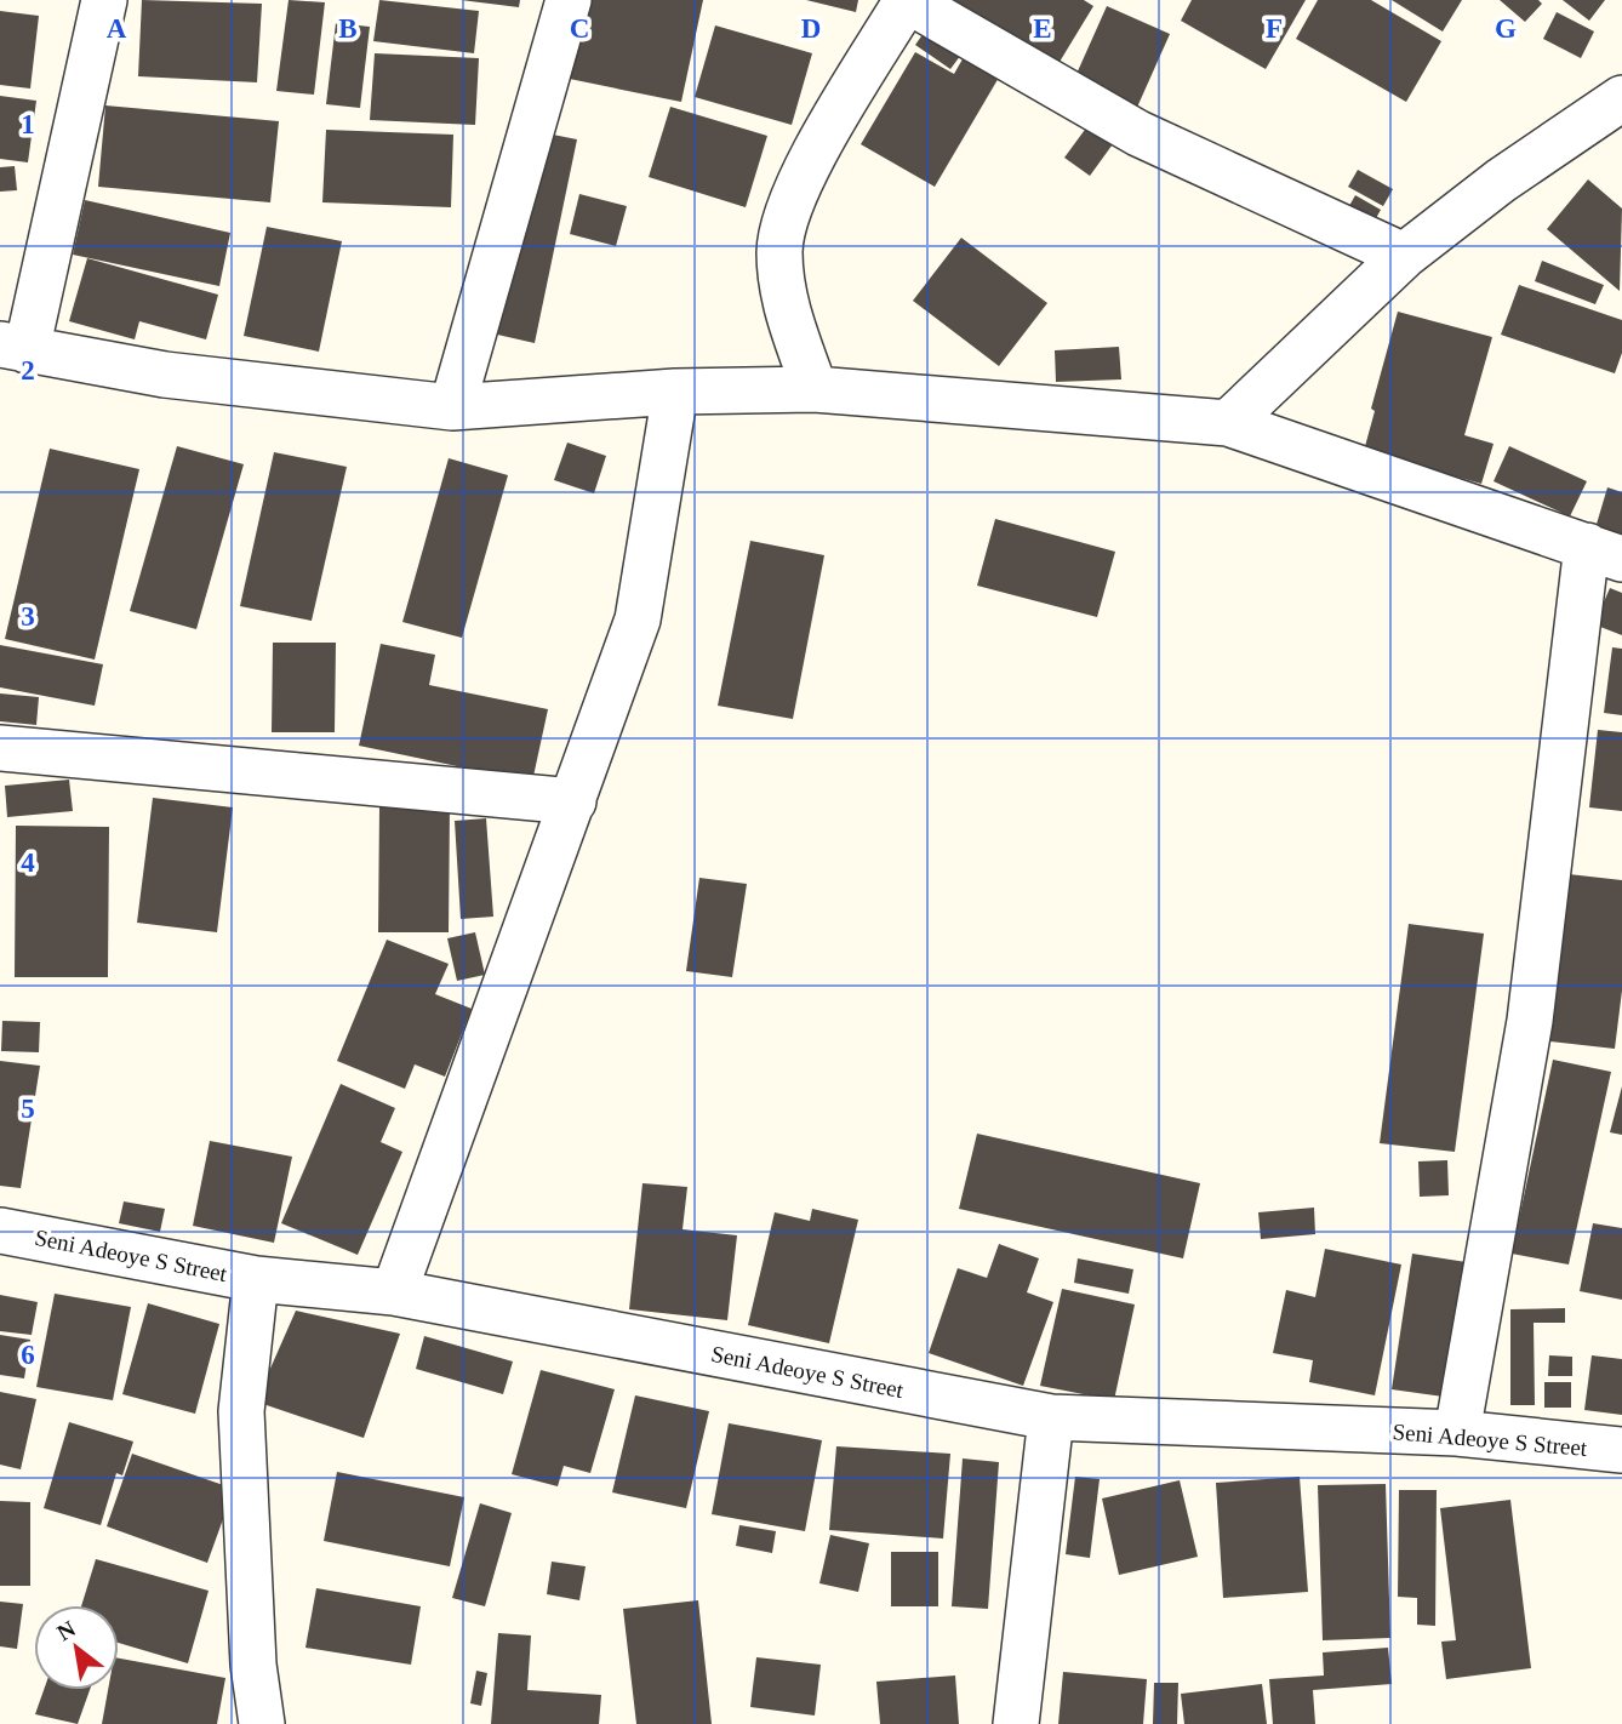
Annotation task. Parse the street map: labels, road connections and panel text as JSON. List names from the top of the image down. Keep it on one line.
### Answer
{"streets":{"street":["Seni Adeoye S Street"]},"north":"top left","grid":{"columns":["A","B","C","D","E","F","G"],"rows":["1","2","3","4","5","6"]}}
